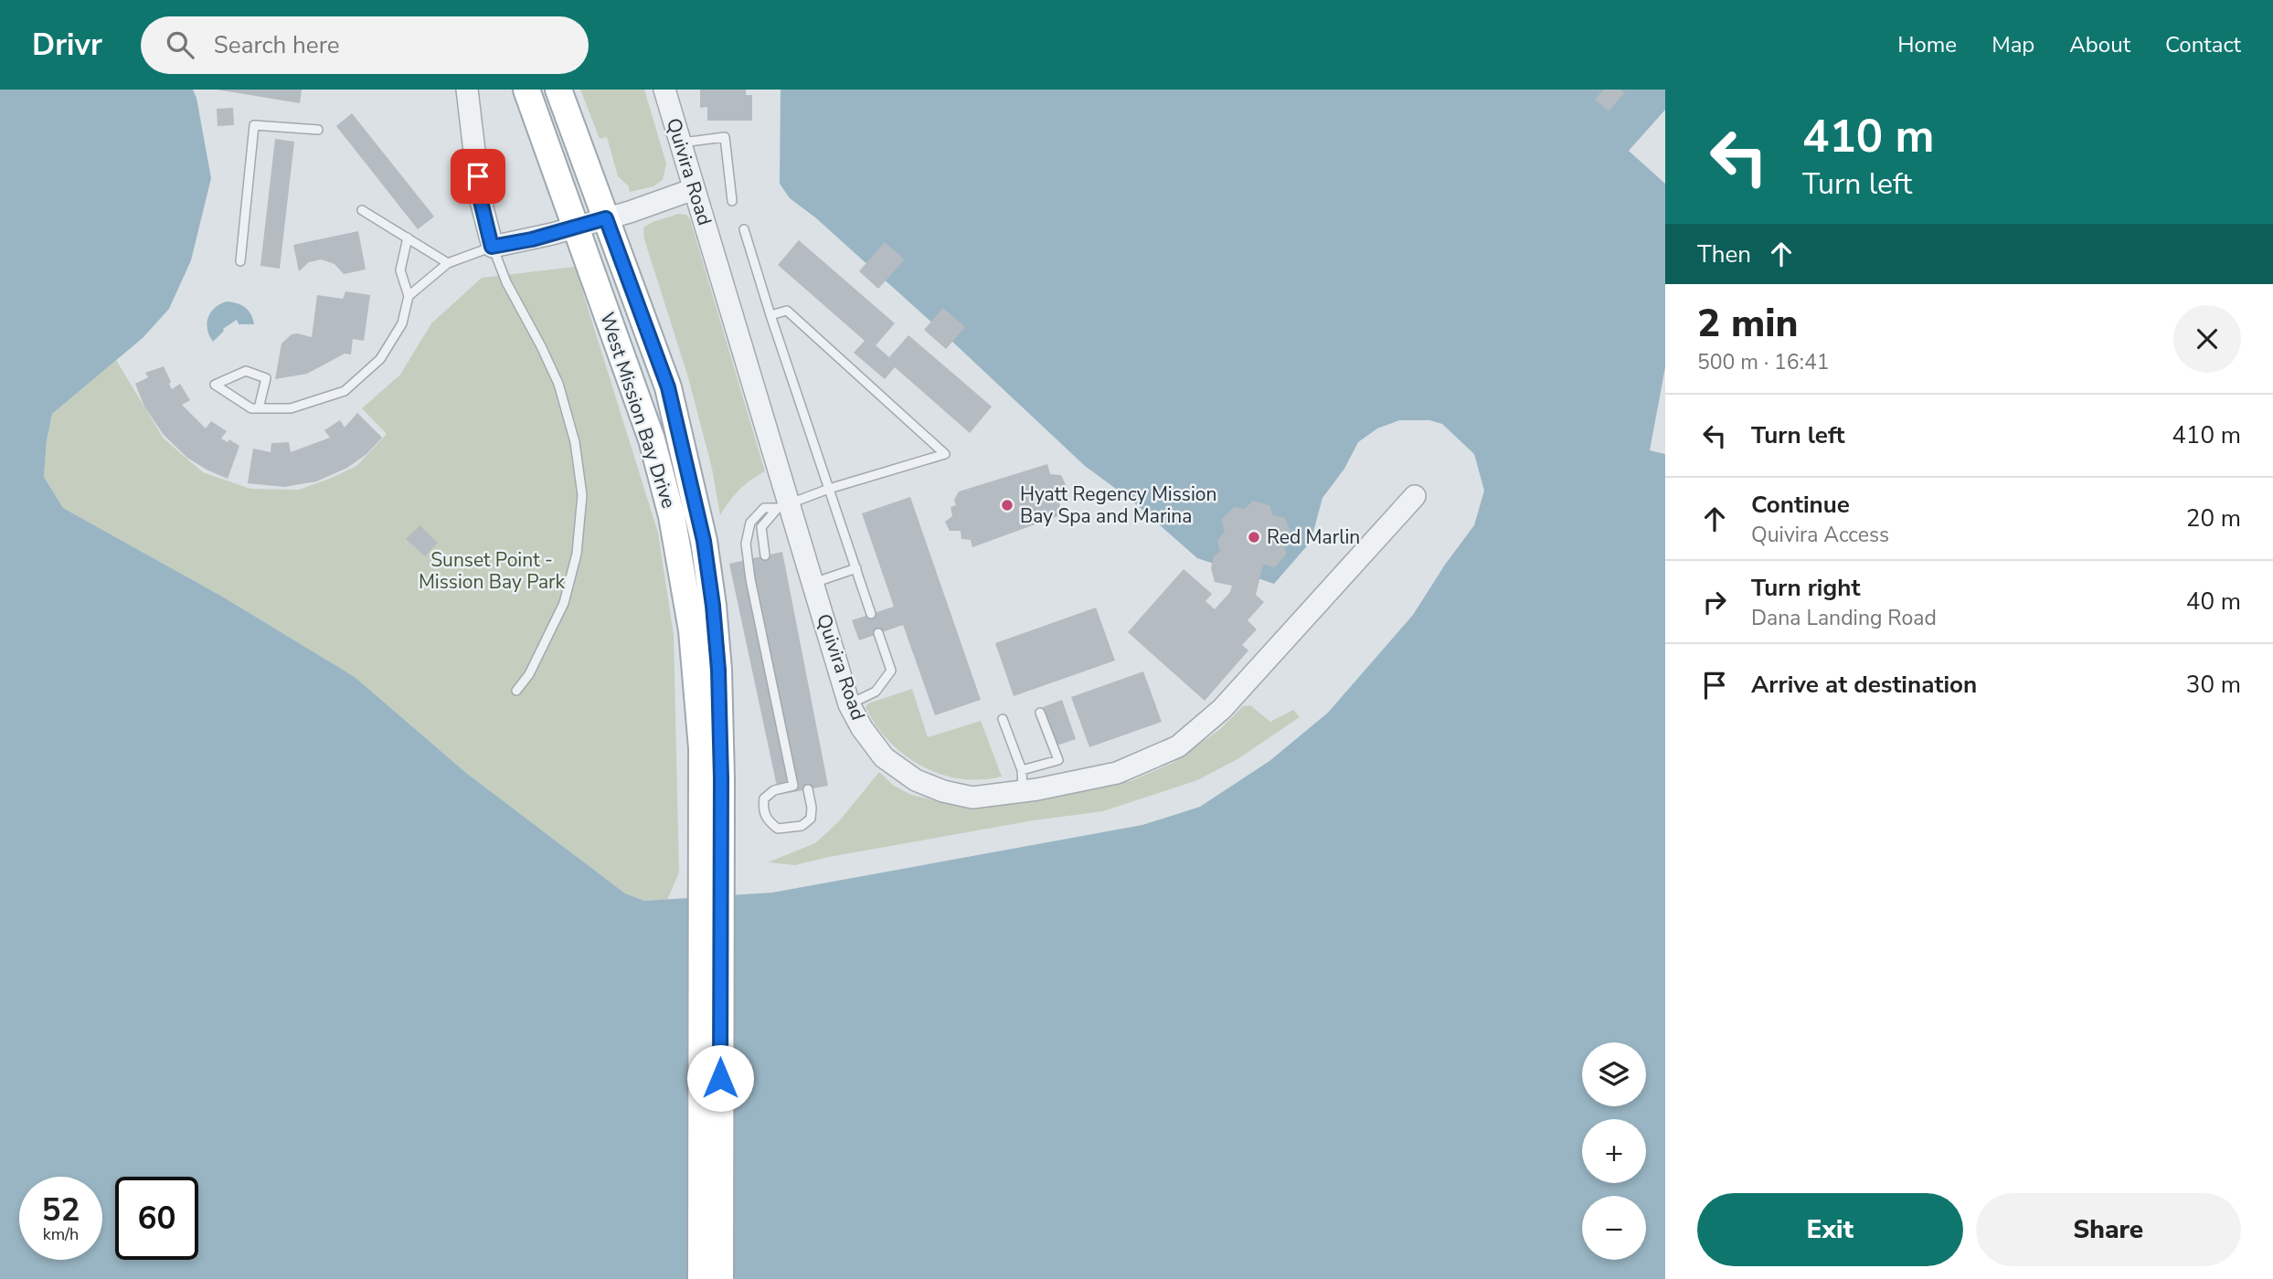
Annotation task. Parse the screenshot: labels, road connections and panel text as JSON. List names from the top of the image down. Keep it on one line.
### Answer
{"streets":{"main road":["West Mission Bay Drive"],"street":["Quivira Road"]},"parks":["Sunset Point - Mission Bay Park"],"places":["Hyatt Regency Mission Bay Spa and Marina","Red Marlin"],"page":{"header":"Drivr","search":"Search here","nav":["Home","Map","About","Contact"],"turn":["410 m","Turn left"],"then":"Then","heading":["2 min","500 m · 16:41"],"list":[{"name":"Turn left","value":"410 m"},{"name":"Continue","note":"Quivira Access","value":"20 m"},{"name":"Turn right","note":"Dana Landing Road","value":"40 m"},{"name":"Arrive at destination","value":"30 m"}],"map_buttons":["+","−"],"speed":"52 km/h","limit":"60","buttons":["Exit","Share"]}}
